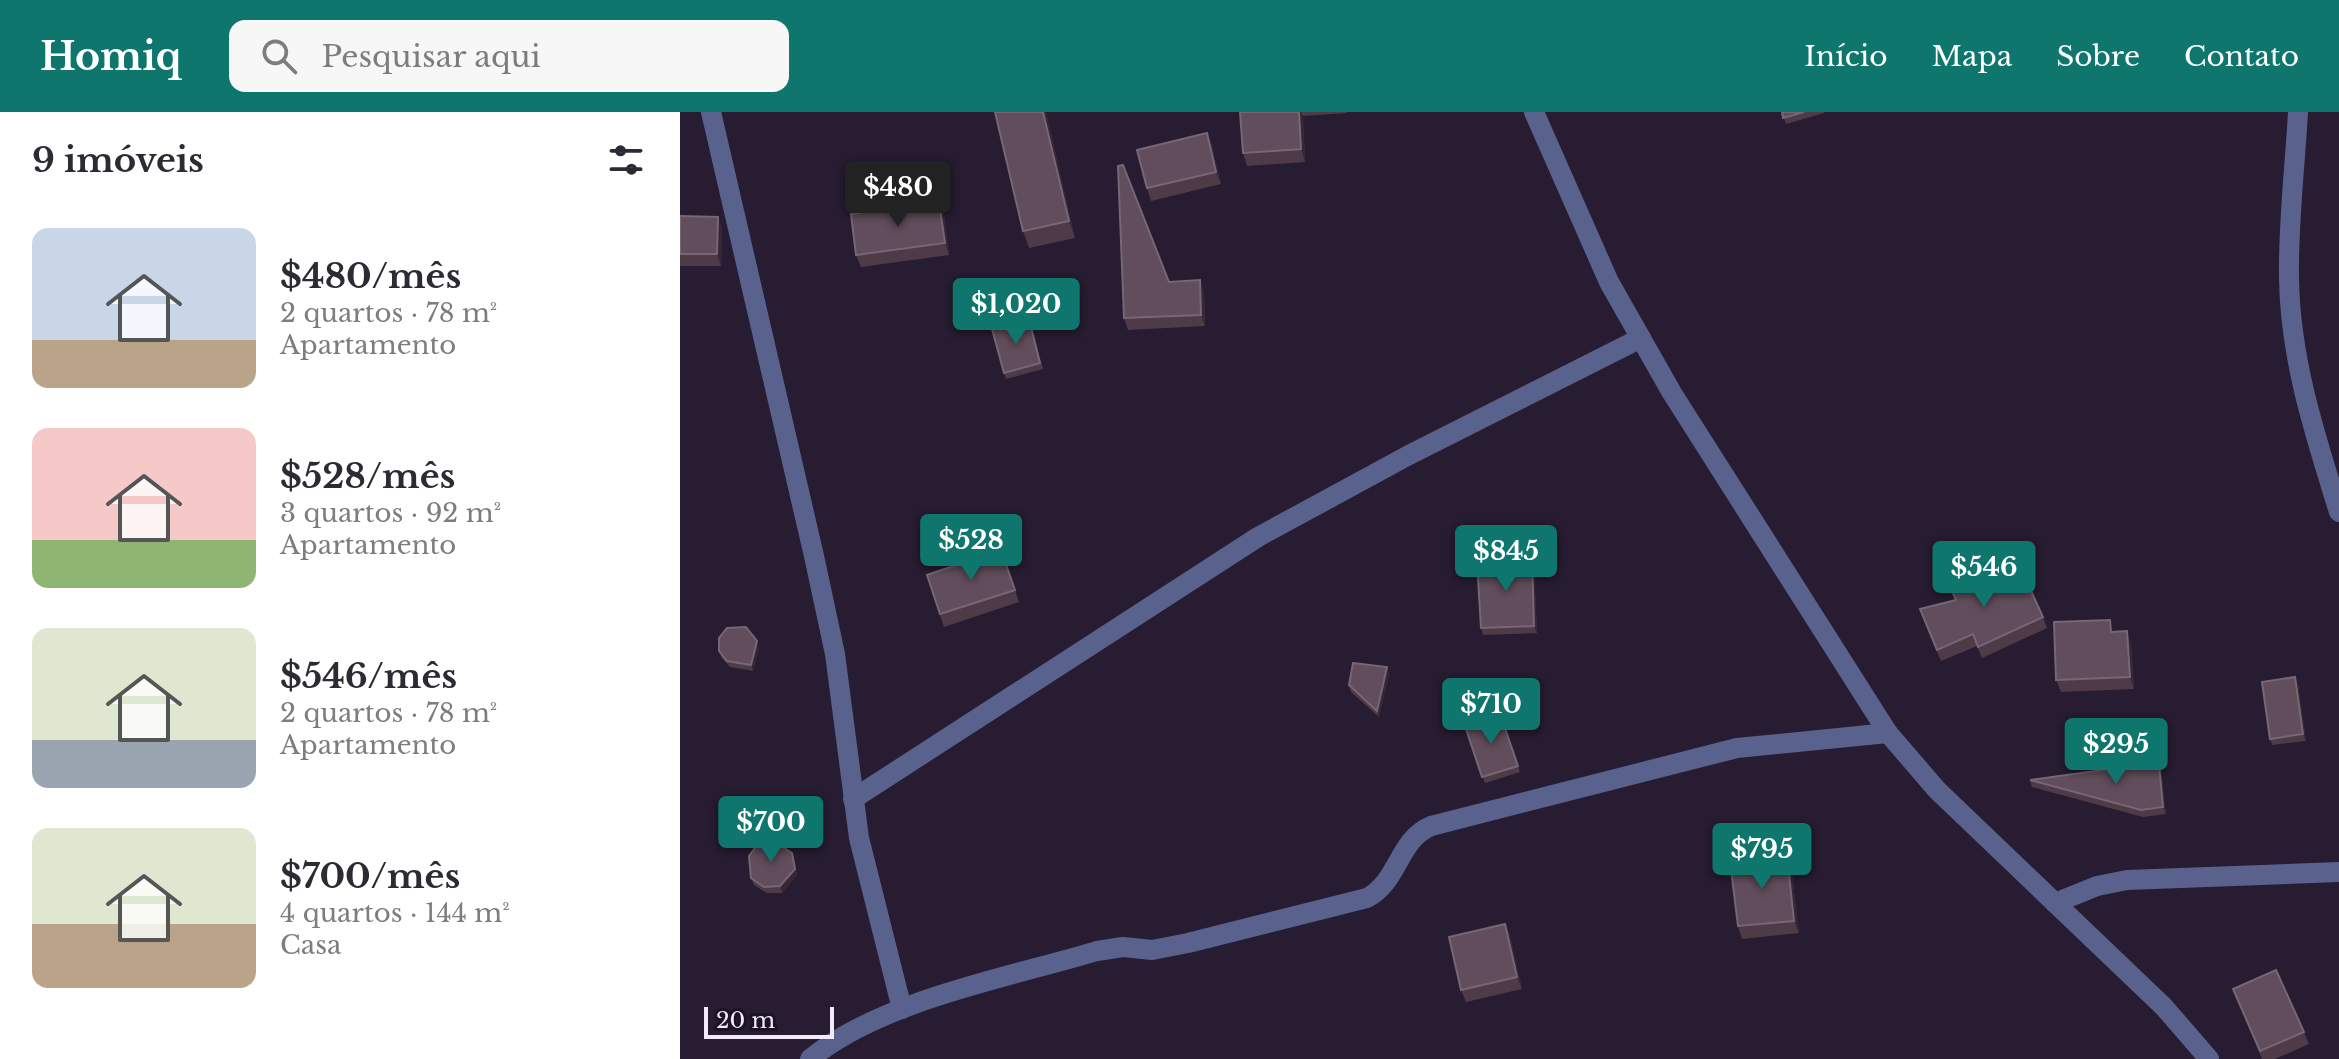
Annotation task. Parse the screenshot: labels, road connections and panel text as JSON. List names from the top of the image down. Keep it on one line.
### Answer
{"scale_bar":"20 m","page":{"header":"Homiq","search":"Pesquisar aqui","nav":["Início","Mapa","Sobre","Contato"],"heading":"9 imóveis","price":["$480","$1,020","$528","$845","$546","$710","$295","$700","$795"],"list":[{"name":"$480/mês","note":"2 quartos · 78 m² · Apartamento"},{"name":"$528/mês","note":"3 quartos · 92 m² · Apartamento"},{"name":"$546/mês","note":"2 quartos · 78 m² · Apartamento"},{"name":"$700/mês","note":"4 quartos · 144 m² · Casa"}],"scale":"20 m"}}
